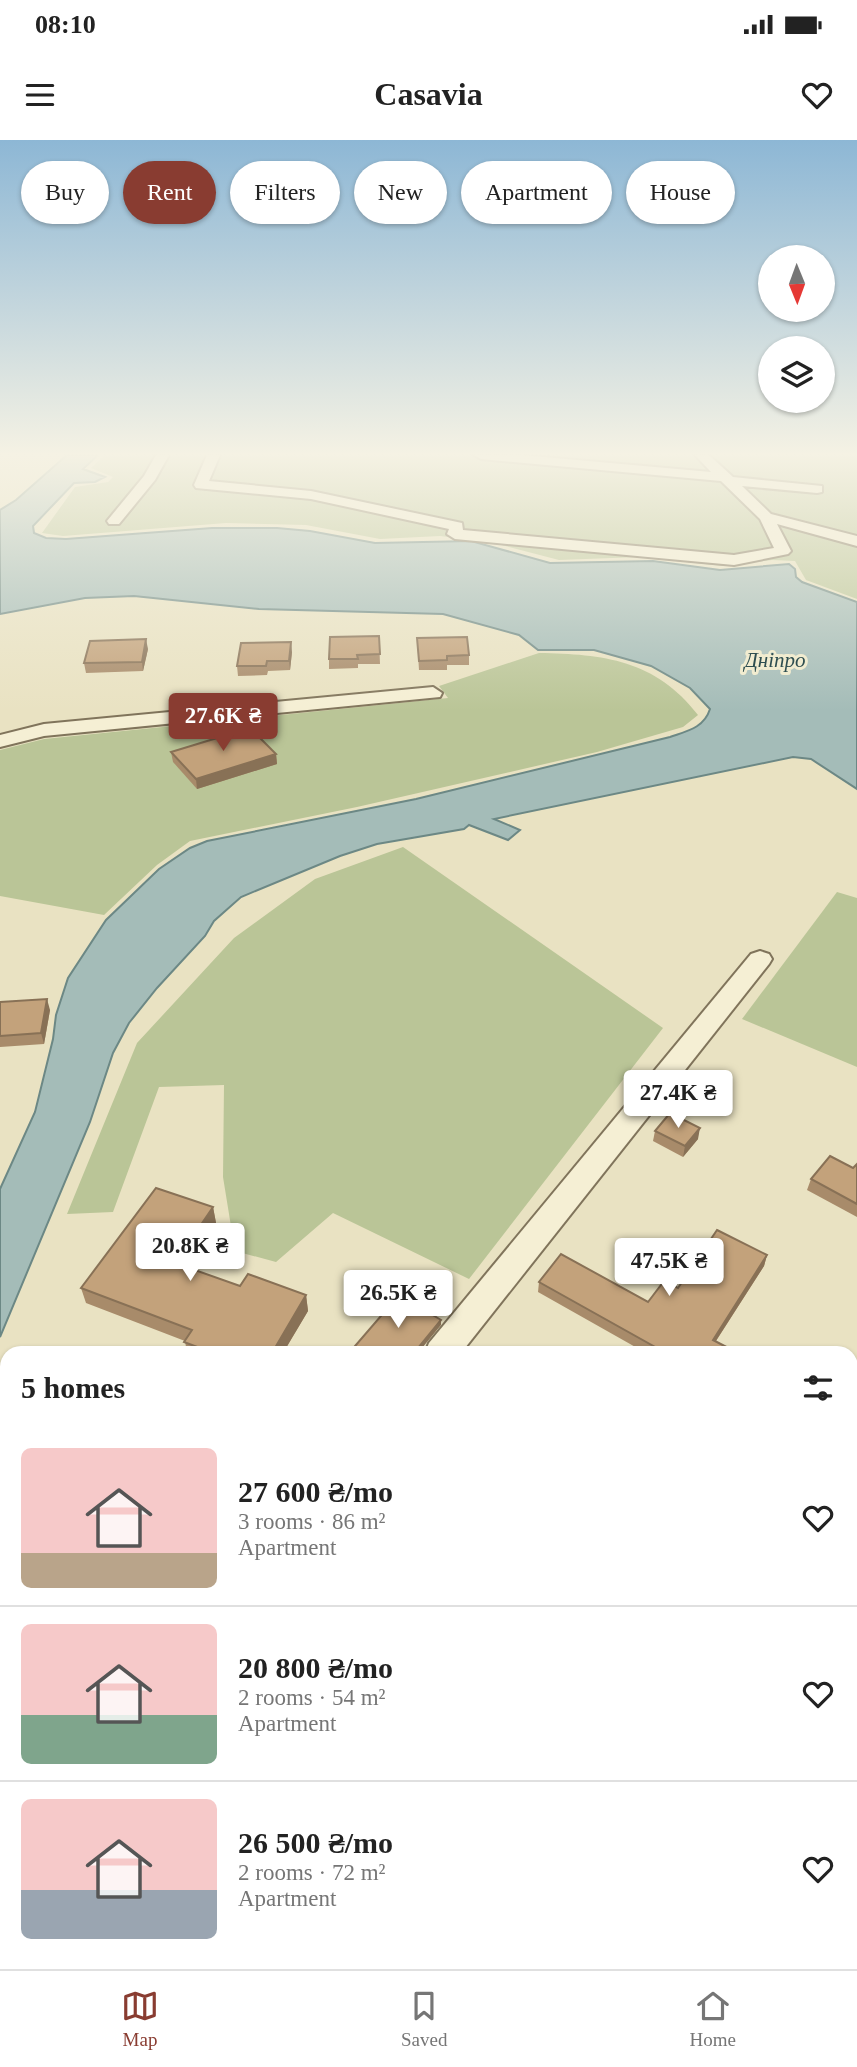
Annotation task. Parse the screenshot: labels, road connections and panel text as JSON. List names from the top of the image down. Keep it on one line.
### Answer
{"water":["Дніпро"],"north":"bottom","page":{"status":"08:10","header":"Casavia","chip":["Buy","Rent","Filters","New","Apartment","House"],"price":["27.6K ₴","27.4K ₴","20.8K ₴","47.5K ₴","26.5K ₴"],"heading":"5 homes","list":[{"name":"27 600 ₴/mo","note":"3 rooms · 86 m² · Apartment"},{"name":"20 800 ₴/mo","note":"2 rooms · 54 m² · Apartment"},{"name":"26 500 ₴/mo","note":"2 rooms · 72 m² · Apartment"}],"tabs":["Map","Saved","Home"]}}
